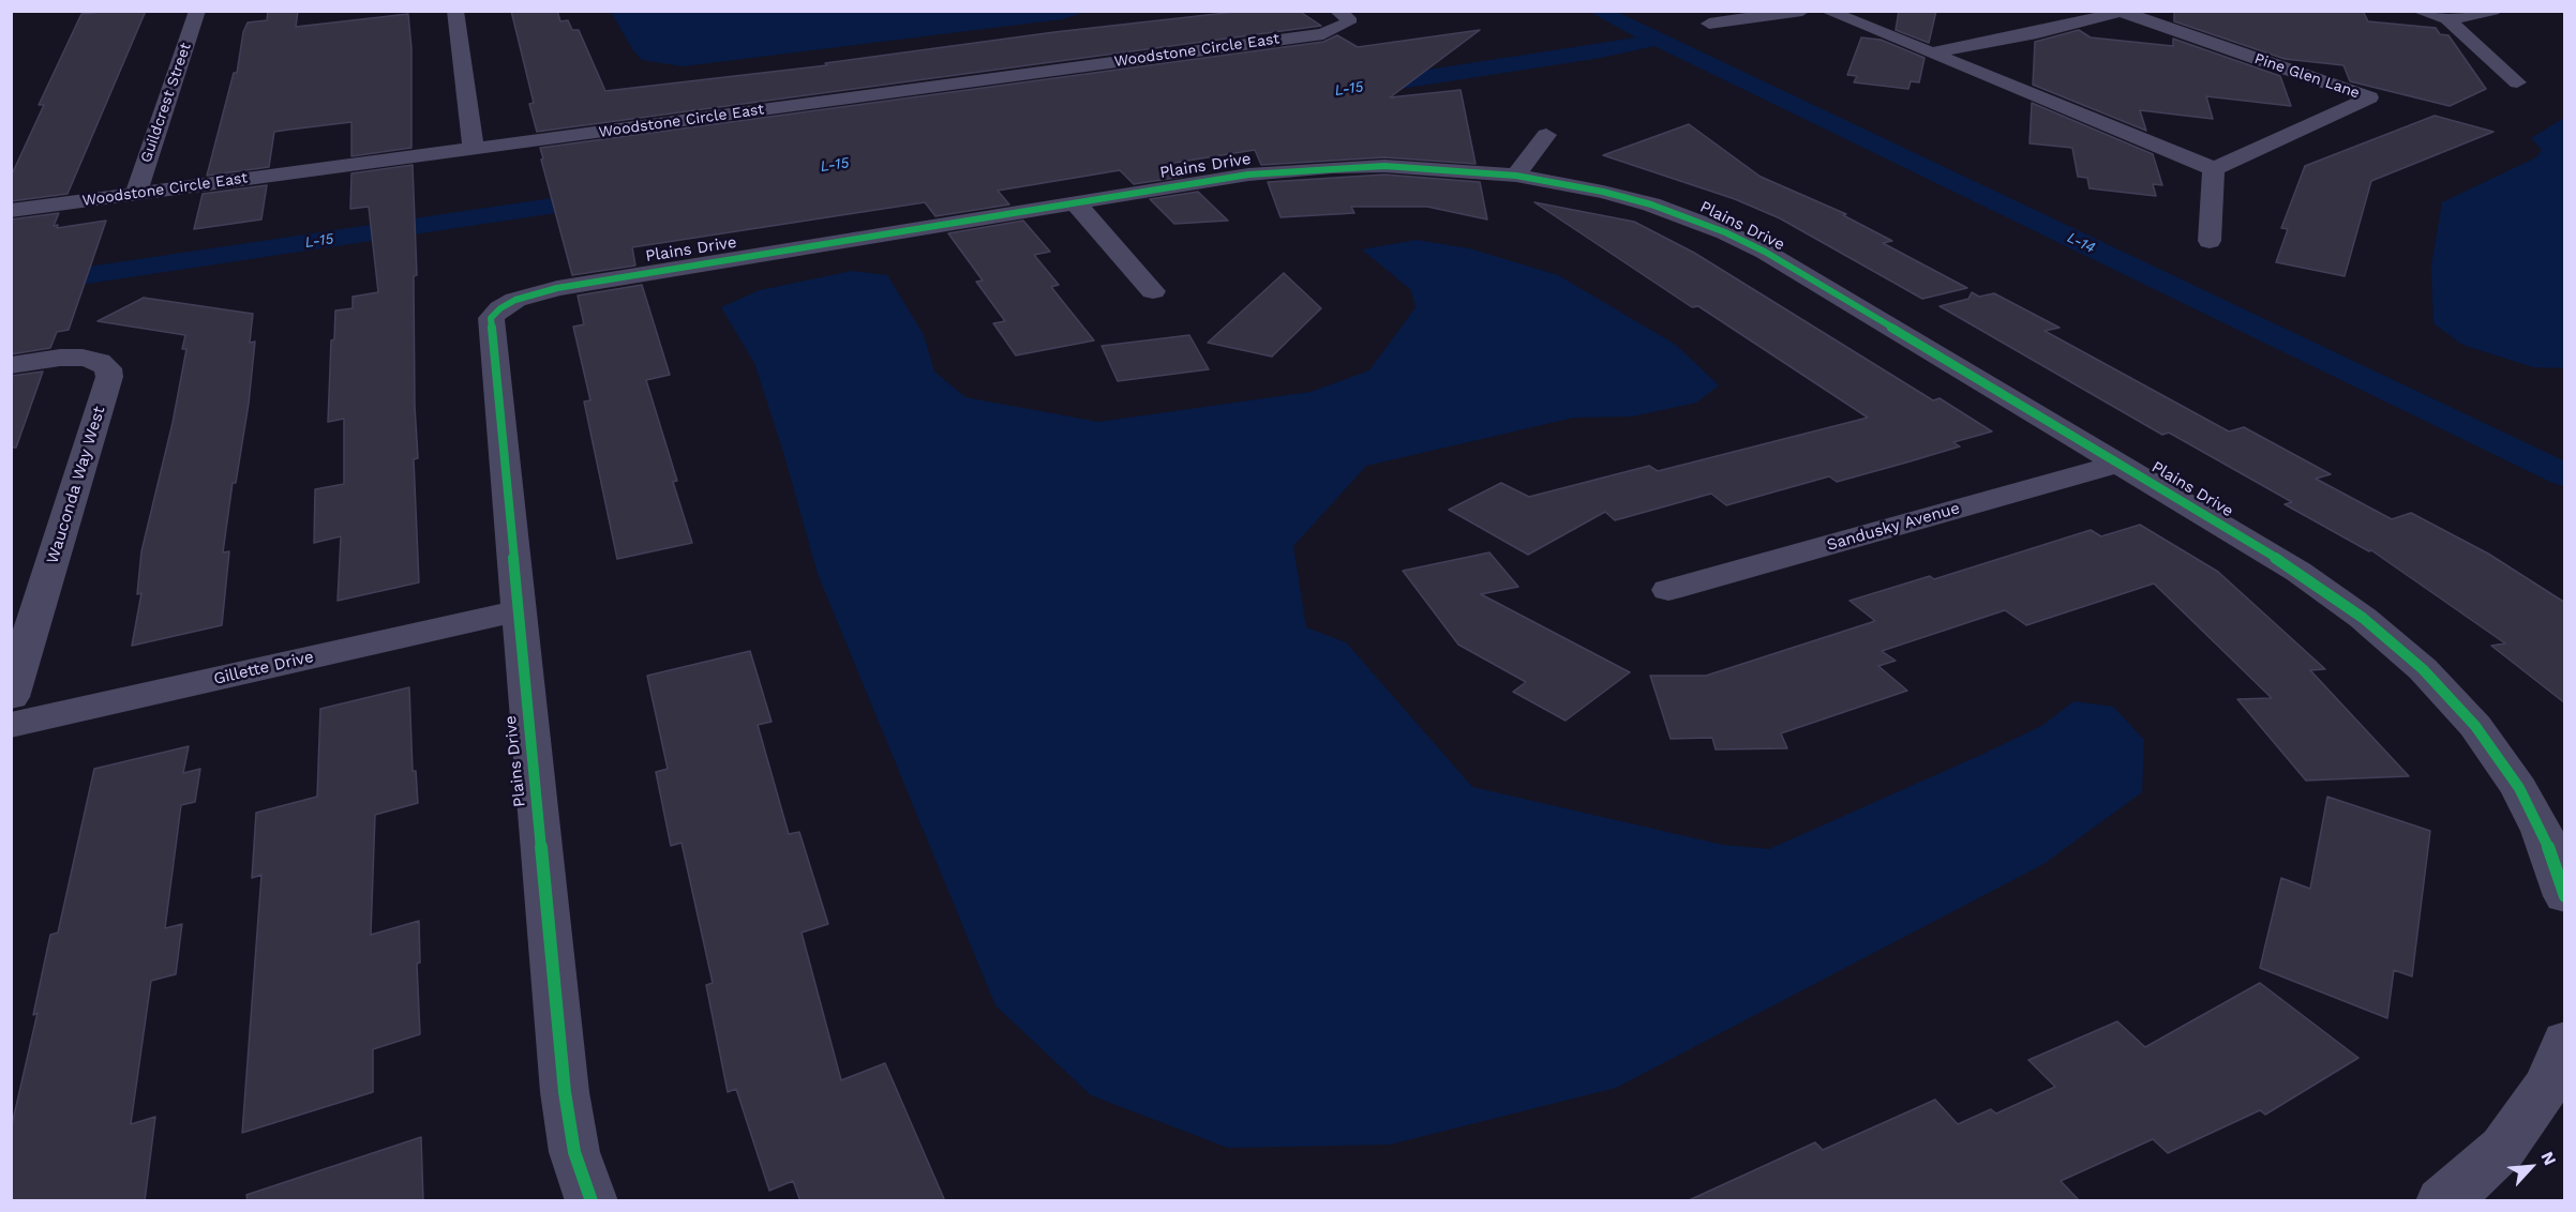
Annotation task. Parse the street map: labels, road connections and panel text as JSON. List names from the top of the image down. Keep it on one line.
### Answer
{"streets":{"street":["Woodstone Circle East","Pine Glen Lane","Guildcrest Street","Plains Drive","Wauconda Way West","Sandusky Avenue","Gillette Drive"]},"crossings":[["Woodstone Circle East","Guildcrest Street"],["Plains Drive","Sandusky Avenue"],["Plains Drive","Gillette Drive"]],"water":["L-15","L-14"],"north":"top right"}
